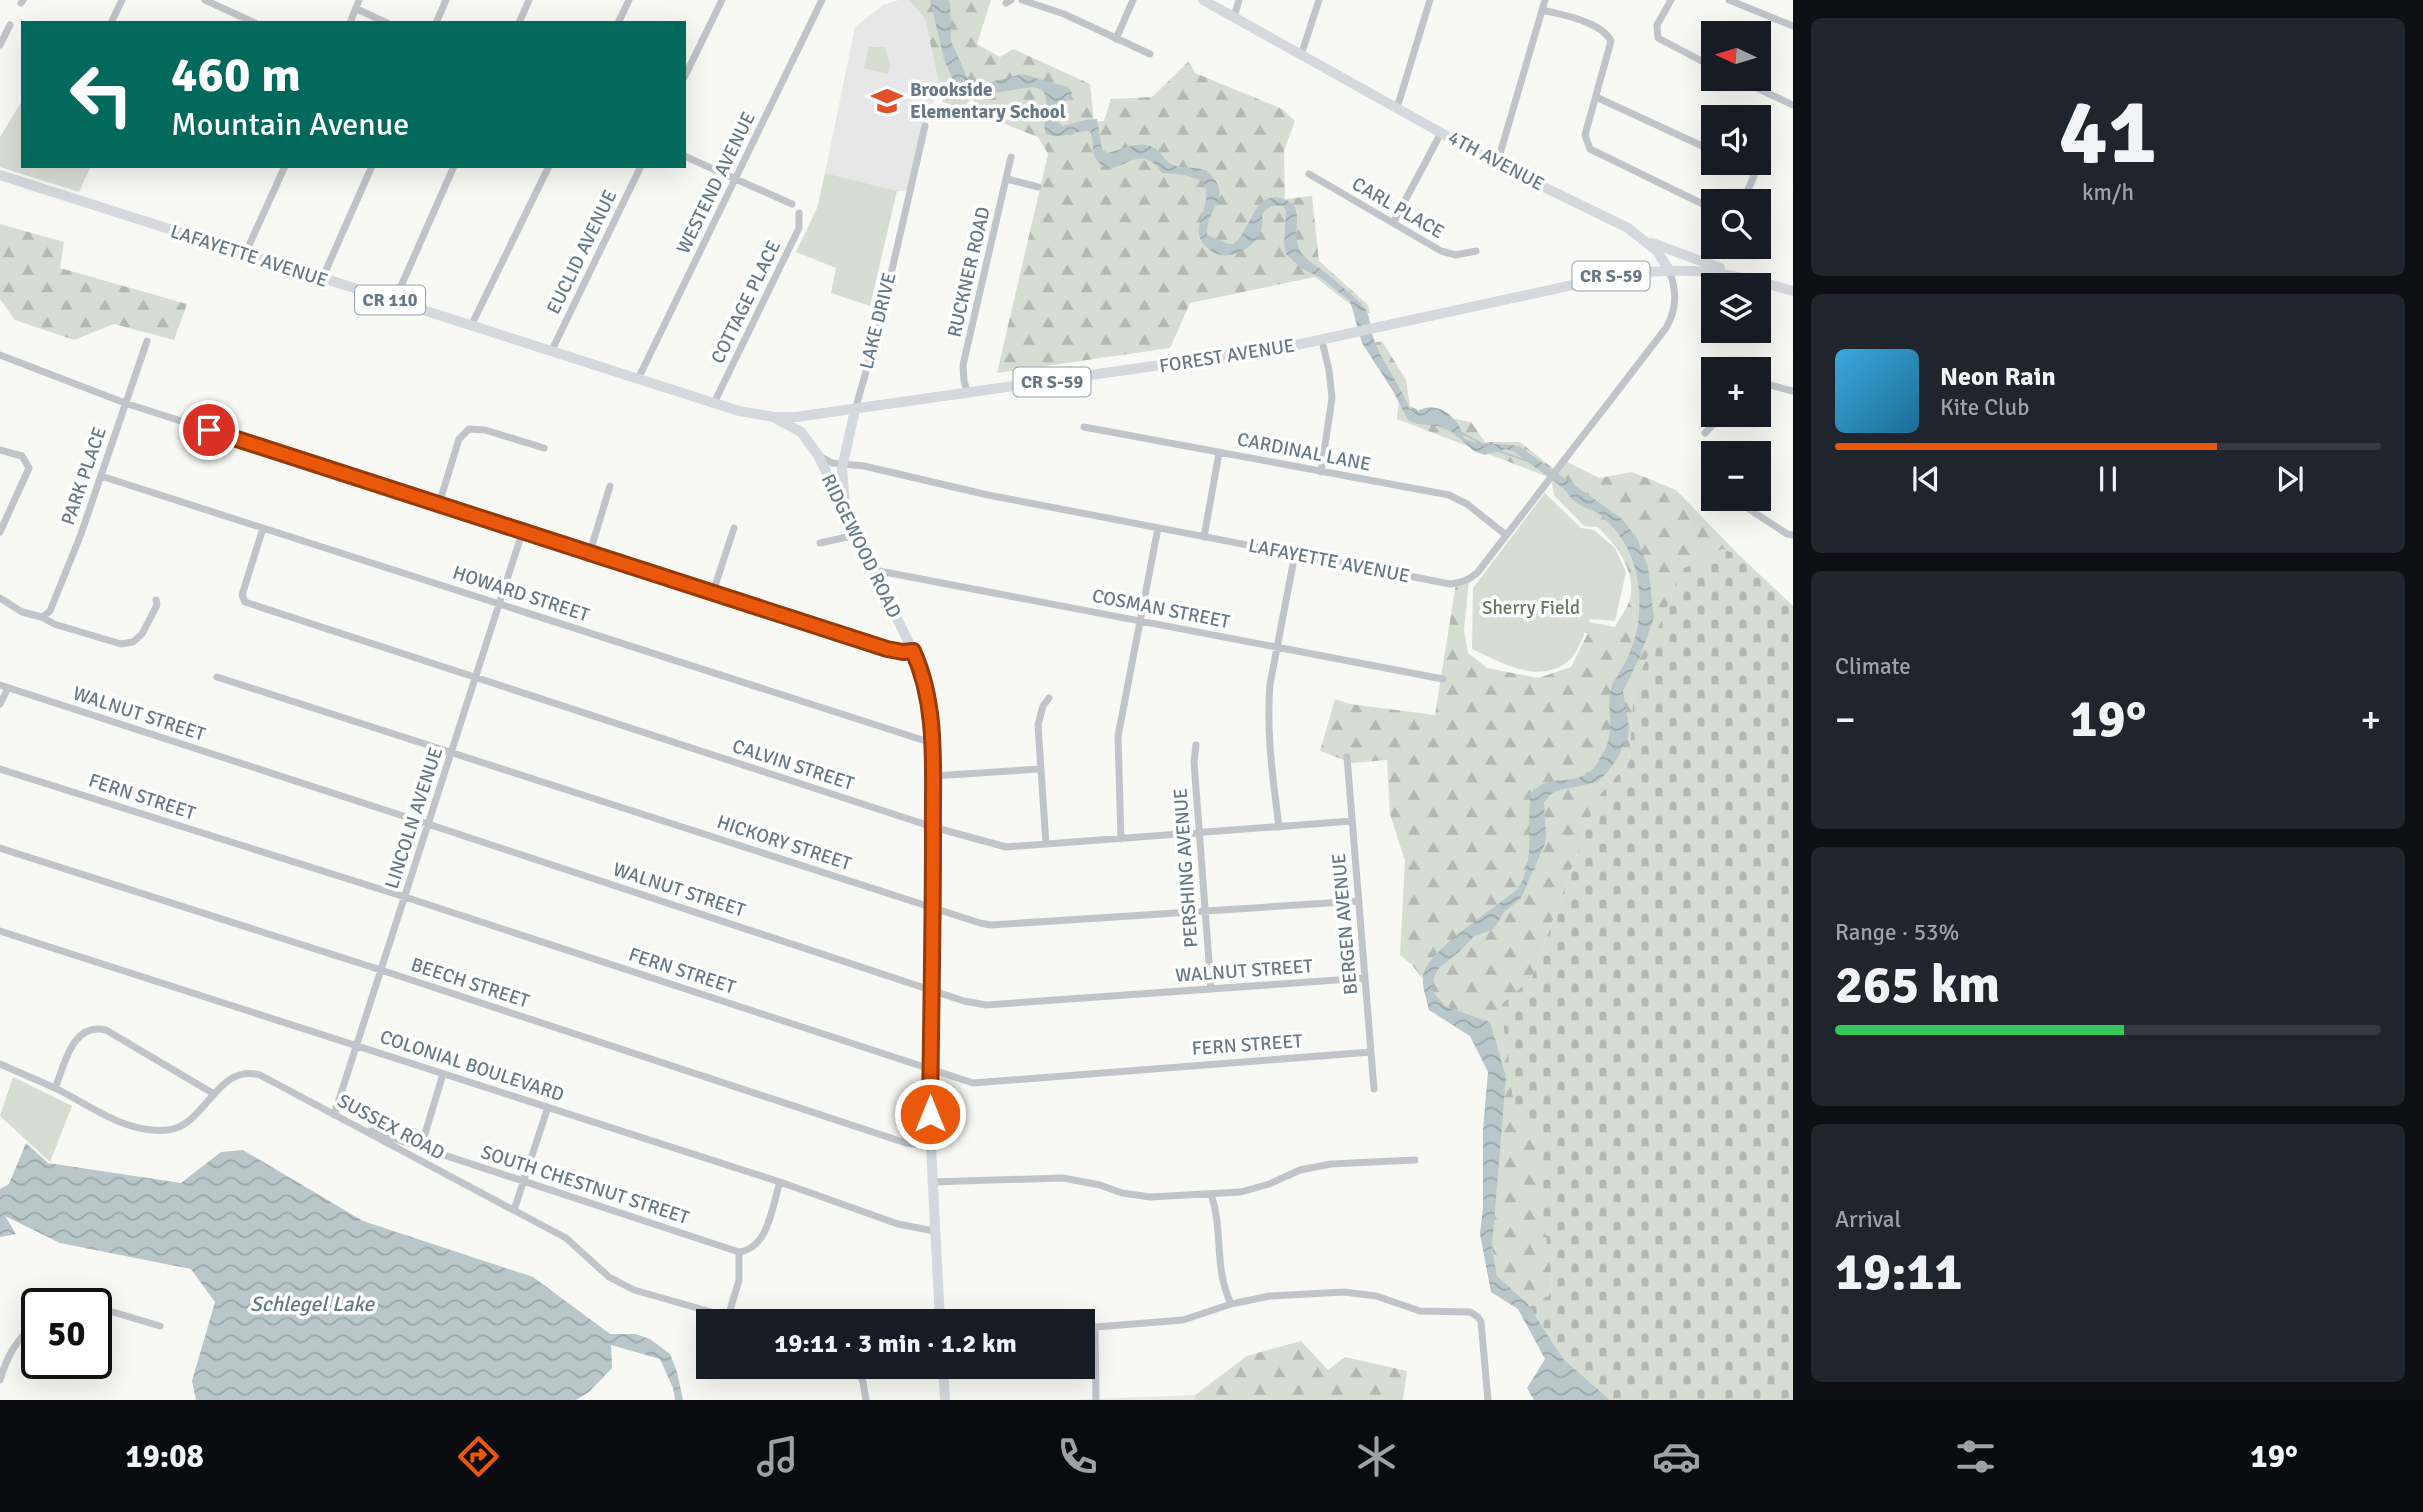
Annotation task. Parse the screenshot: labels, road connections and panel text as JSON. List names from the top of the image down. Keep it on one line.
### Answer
{"streets":{"main road":["4TH AVENUE","LAFAYETTE AVENUE","CR S-59","CR 110","LAKE DRIVE","FOREST AVENUE","RIDGEWOOD ROAD"],"street":["WESTEND AVENUE","CARL PLACE","EUCLID AVENUE","RUCKNER ROAD","COTTAGE PLACE","CARDINAL LANE","PARK PLACE","HOWARD STREET","COSMAN STREET","WALNUT STREET","CALVIN STREET","FERN STREET","LINCOLN AVENUE","HICKORY STREET","PERSHING AVENUE","BERGEN AVENUE","BEECH STREET","COLONIAL BOULEVARD","SUSSEX ROAD","SOUTH CHESTNUT STREET"]},"crossings":[["4TH AVENUE","LAFAYETTE AVENUE"],["4TH AVENUE","FOREST AVENUE"],["WESTEND AVENUE","LAFAYETTE AVENUE"],["EUCLID AVENUE","LAFAYETTE AVENUE"],["LAFAYETTE AVENUE","COTTAGE PLACE"],["LAFAYETTE AVENUE","LAKE DRIVE"],["LAFAYETTE AVENUE","FOREST AVENUE"],["LAFAYETTE AVENUE","CARDINAL LANE"],["LAFAYETTE AVENUE","RIDGEWOOD ROAD"],["RUCKNER ROAD","FOREST AVENUE"],["LAKE DRIVE","FOREST AVENUE"],["LAKE DRIVE","RIDGEWOOD ROAD"],["FOREST AVENUE","RIDGEWOOD ROAD"],["PARK PLACE","HOWARD STREET"],["RIDGEWOOD ROAD","HOWARD STREET"],["RIDGEWOOD ROAD","COSMAN STREET"],["RIDGEWOOD ROAD","WALNUT STREET"],["RIDGEWOOD ROAD","CALVIN STREET"],["RIDGEWOOD ROAD","FERN STREET"],["RIDGEWOOD ROAD","HICKORY STREET"],["RIDGEWOOD ROAD","BEECH STREET"],["RIDGEWOOD ROAD","COLONIAL BOULEVARD"],["HOWARD STREET","CALVIN STREET"],["HOWARD STREET","LINCOLN AVENUE"],["WALNUT STREET","LINCOLN AVENUE"],["WALNUT STREET","PERSHING AVENUE"],["WALNUT STREET","BERGEN AVENUE"],["CALVIN STREET","LINCOLN AVENUE"],["CALVIN STREET","PERSHING AVENUE"],["CALVIN STREET","BERGEN AVENUE"],["FERN STREET","LINCOLN AVENUE"],["FERN STREET","BERGEN AVENUE"],["LINCOLN AVENUE","HICKORY STREET"],["LINCOLN AVENUE","BEECH STREET"],["LINCOLN AVENUE","COLONIAL BOULEVARD"],["LINCOLN AVENUE","SUSSEX ROAD"],["HICKORY STREET","PERSHING AVENUE"],["HICKORY STREET","BERGEN AVENUE"],["SUSSEX ROAD","SOUTH CHESTNUT STREET"]],"water":["Schlegel Lake"],"parks":["Sherry Field"],"places":{"school or university":["Brookside Elementary School"]},"north":"left","page":{"tile":[["41","km/h"],"Climate",["Range · 53%","265 km"],["Arrival","19:11"]],"map_buttons":["+","−"],"turn":["460 m","Mountain Avenue"],"song":["Neon Rain","Kite Club"],"heat":["−","19°","+"],"limit":"50","trip":"19:11 · 3 min · 1.2 km","tabs":["19:08","19°"]}}
